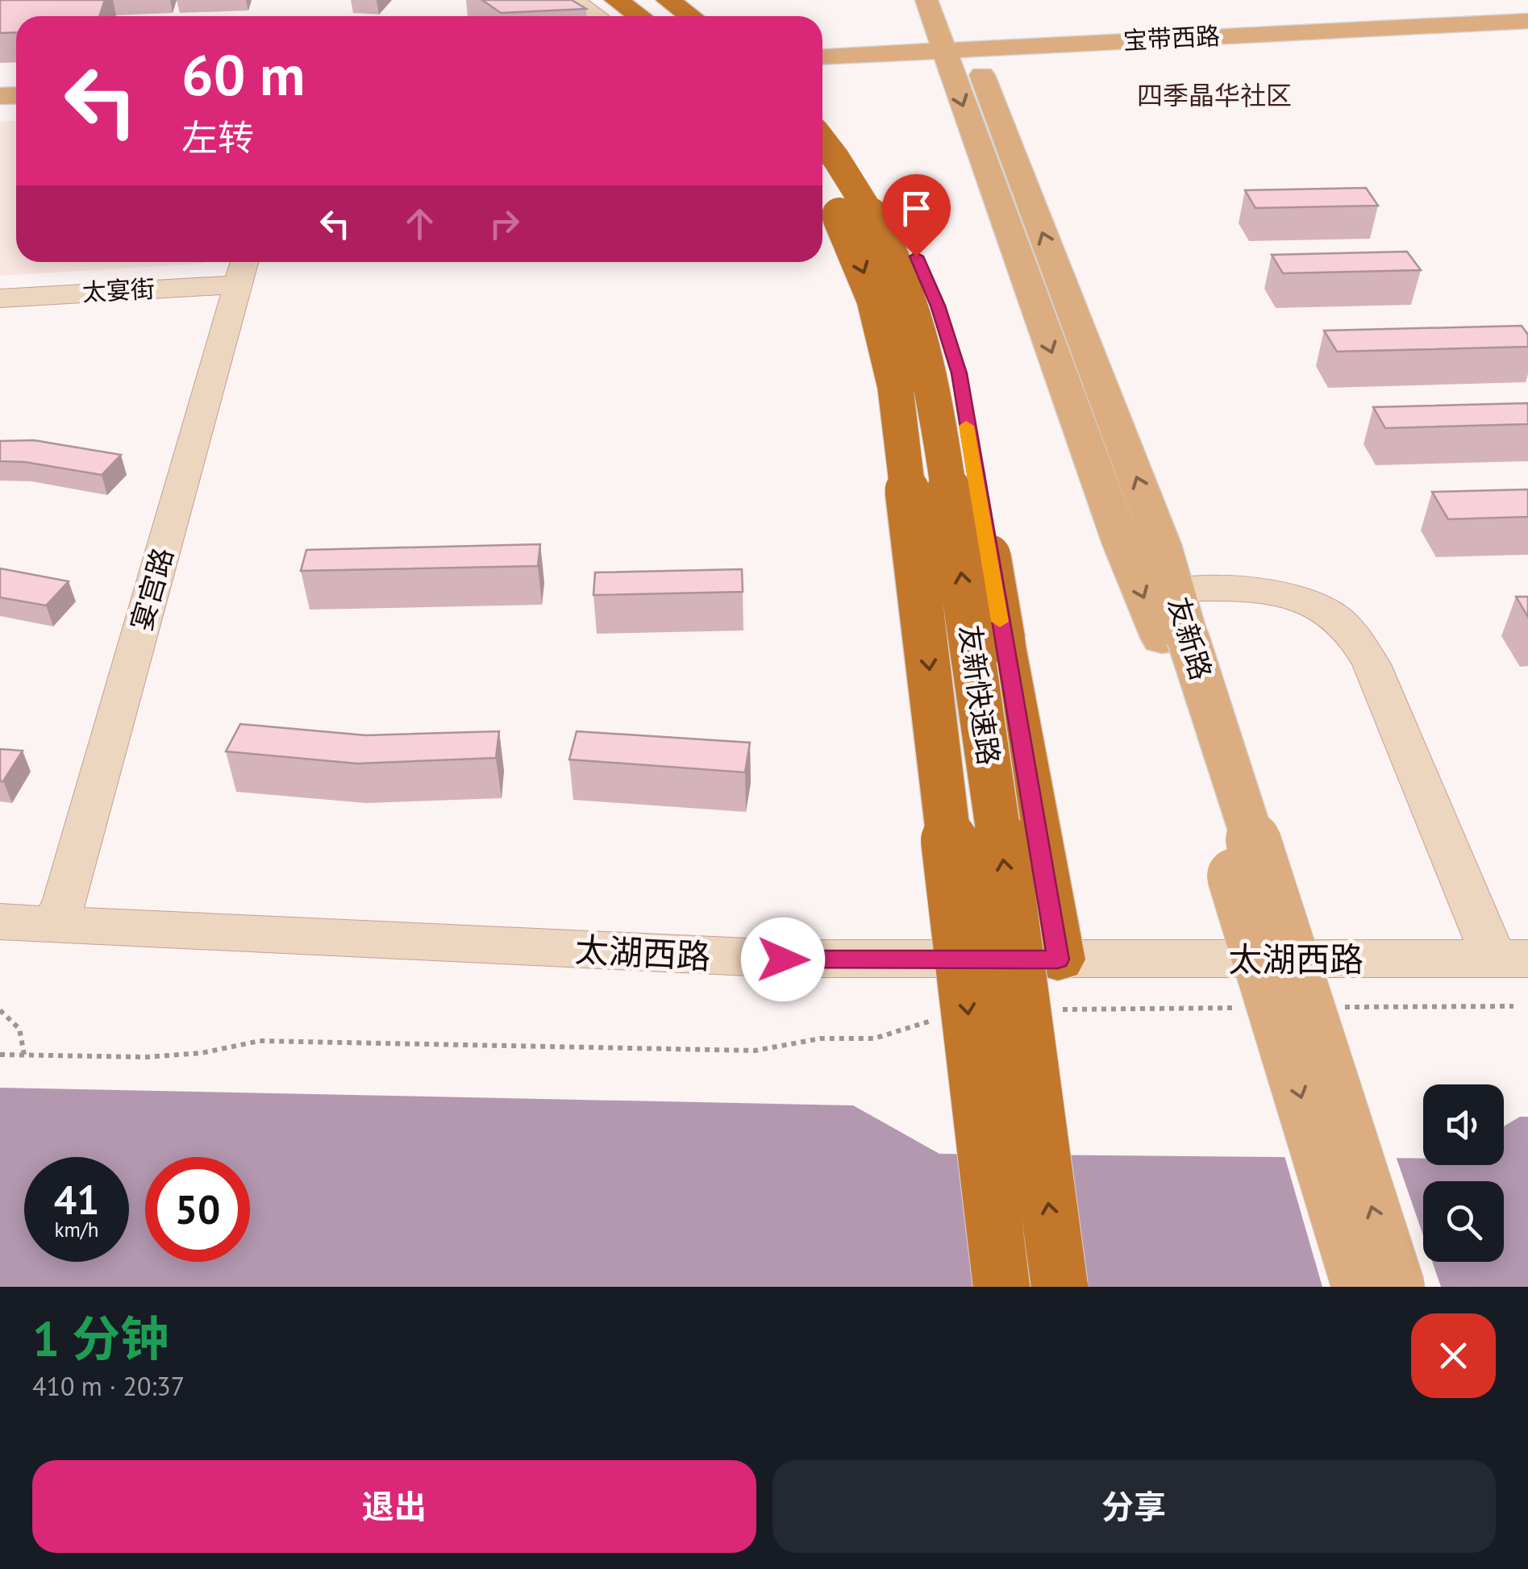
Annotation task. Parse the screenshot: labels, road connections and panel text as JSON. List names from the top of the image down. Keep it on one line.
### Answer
{"streets":{"highway":["友新快速路"],"main road":["宝带西路","太宴街","宴宫路","友新路","太湖西路"]},"crossings":[["宝带西路","友新路"],["太宴街","宴宫路"],["宴宫路","太湖西路"]],"districts":["四季晶华社区"],"page":{"turn":["60 m","左转"],"speed":"41 km/h","limit":"50","heading":["1 分钟","410 m · 20:37"],"buttons":["退出","分享"]}}
